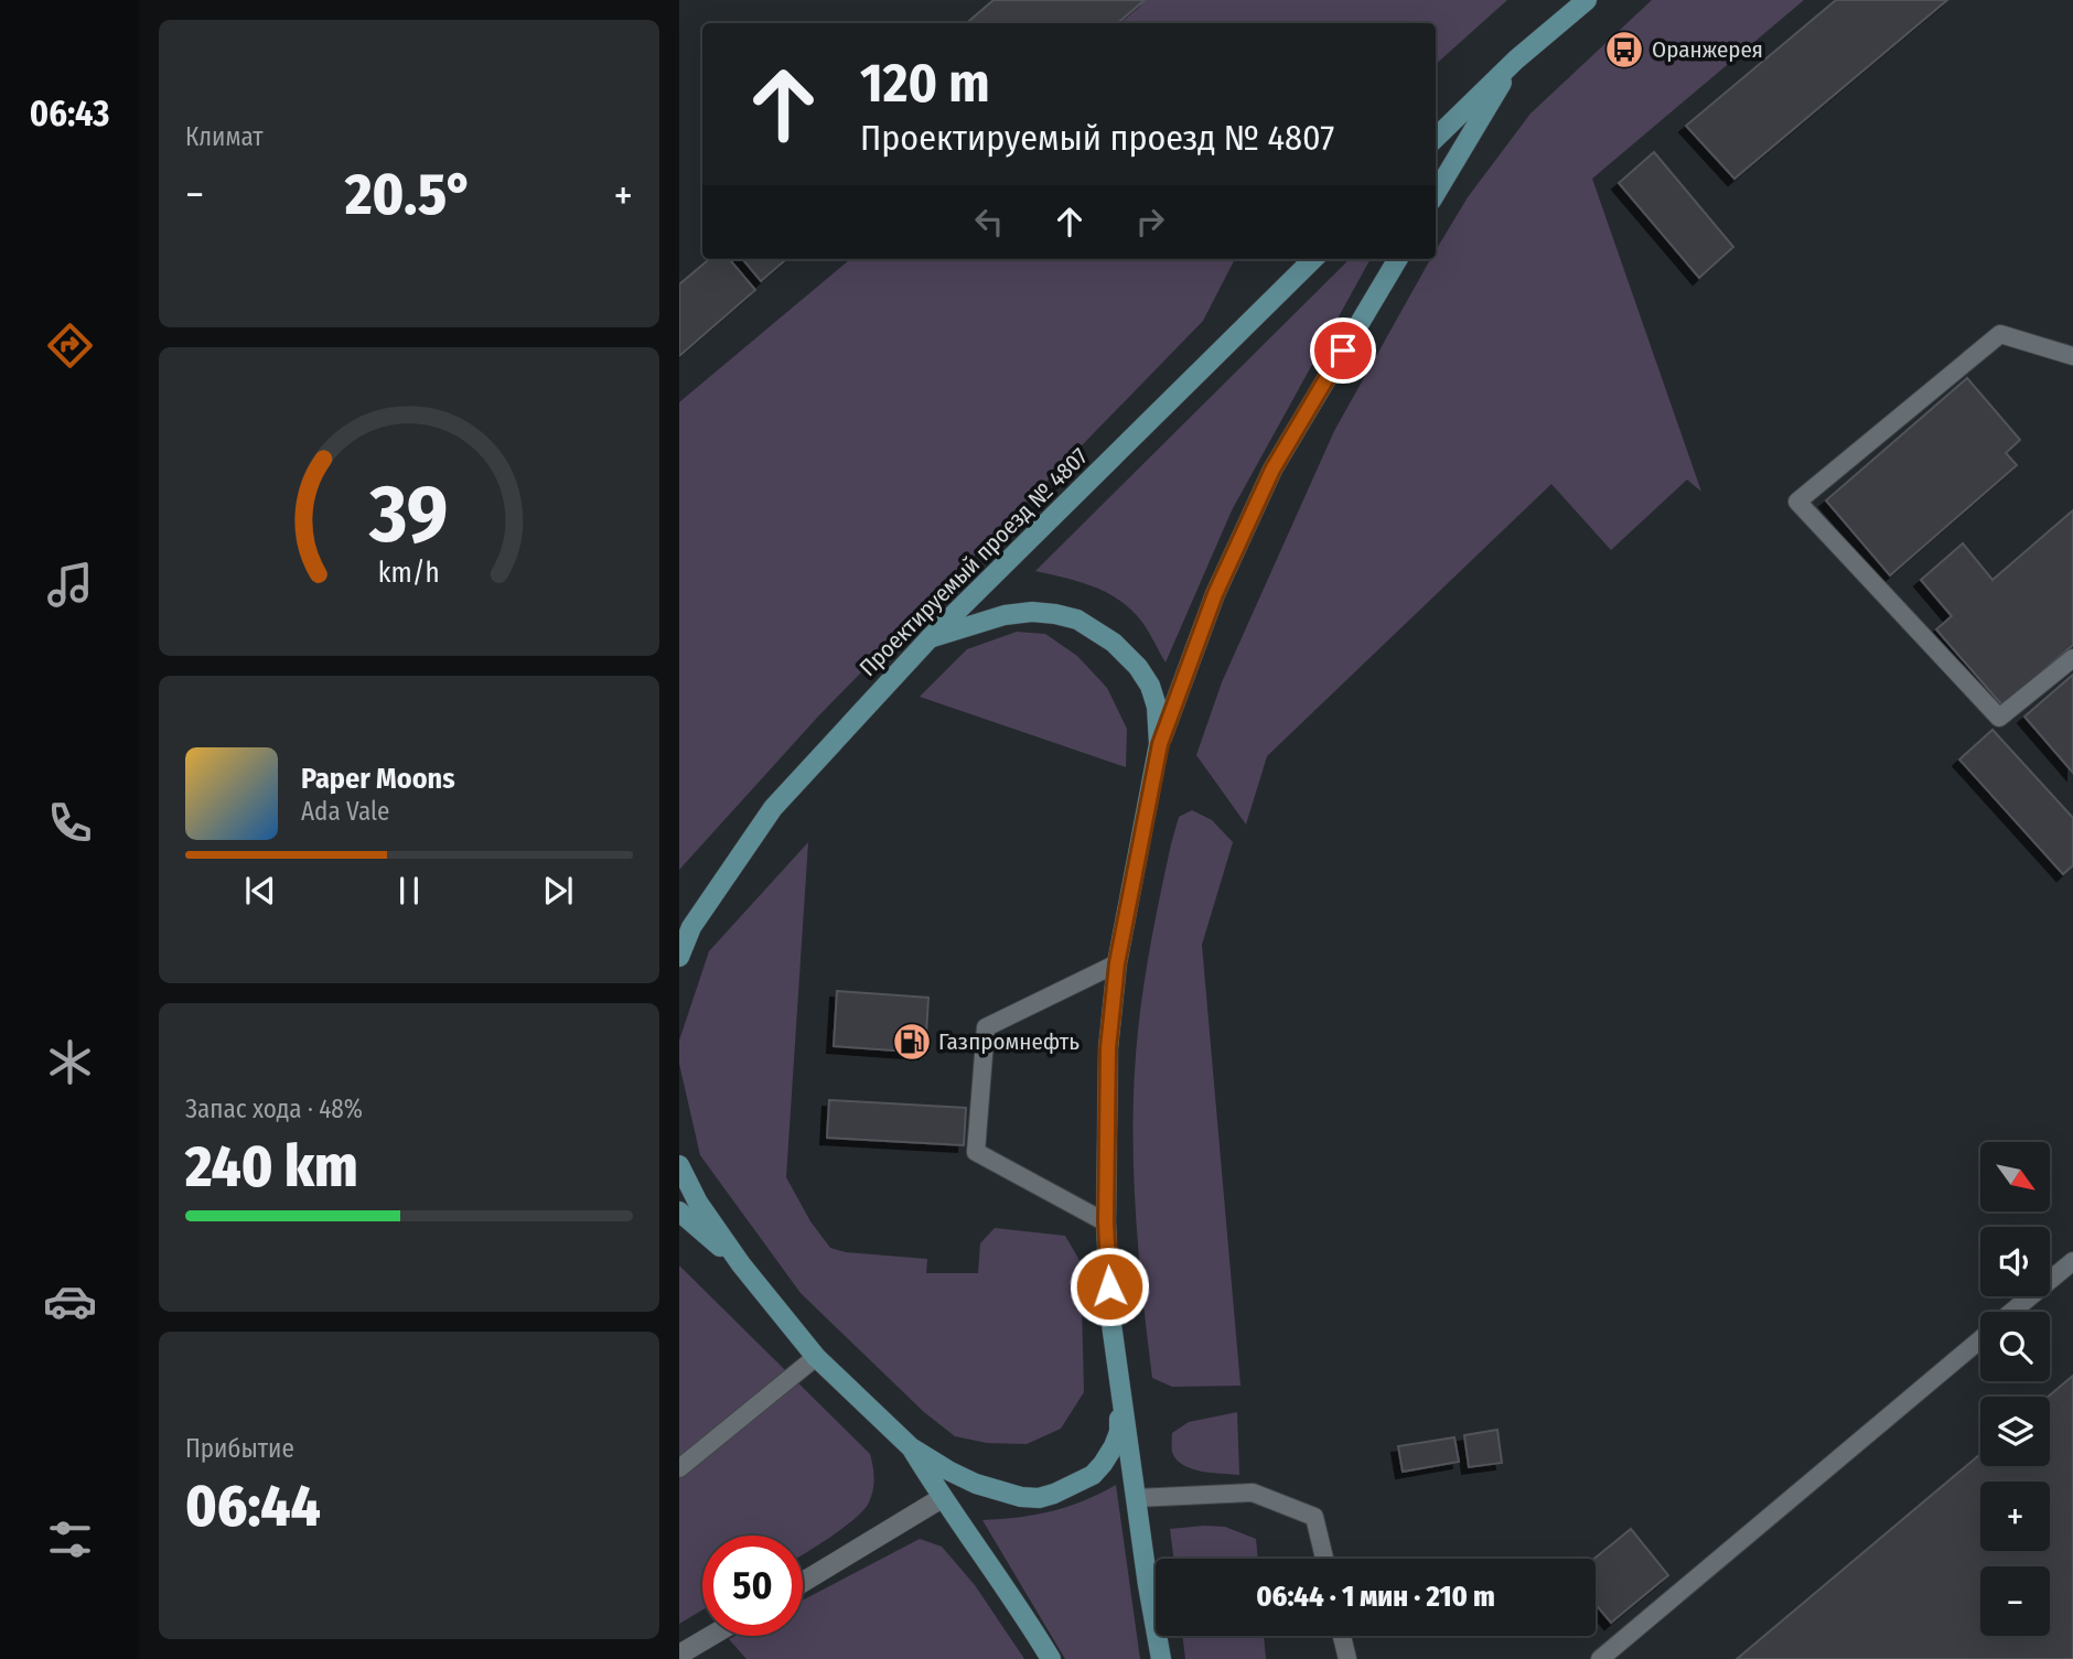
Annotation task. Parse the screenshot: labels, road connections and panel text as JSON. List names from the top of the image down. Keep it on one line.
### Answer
{"streets":{"main road":["Проектируемый проезд № 4807"]},"places":{"bus stop":["Оранжерея"],"fuel station":["Газпромнефть"]},"north":"bottom right","page":{"tabs":"06:43","tile":["Климат",["Запас хода · 48%","240 km"],["Прибытие","06:44"]],"turn":["120 m","Проектируемый проезд № 4807"],"heat":["−","20.5°","+"],"song":["Paper Moons","Ada Vale"],"map_buttons":["+","−"],"limit":"50","trip":"06:44 · 1 мин · 210 m","gauge":["39","km/h"]}}
